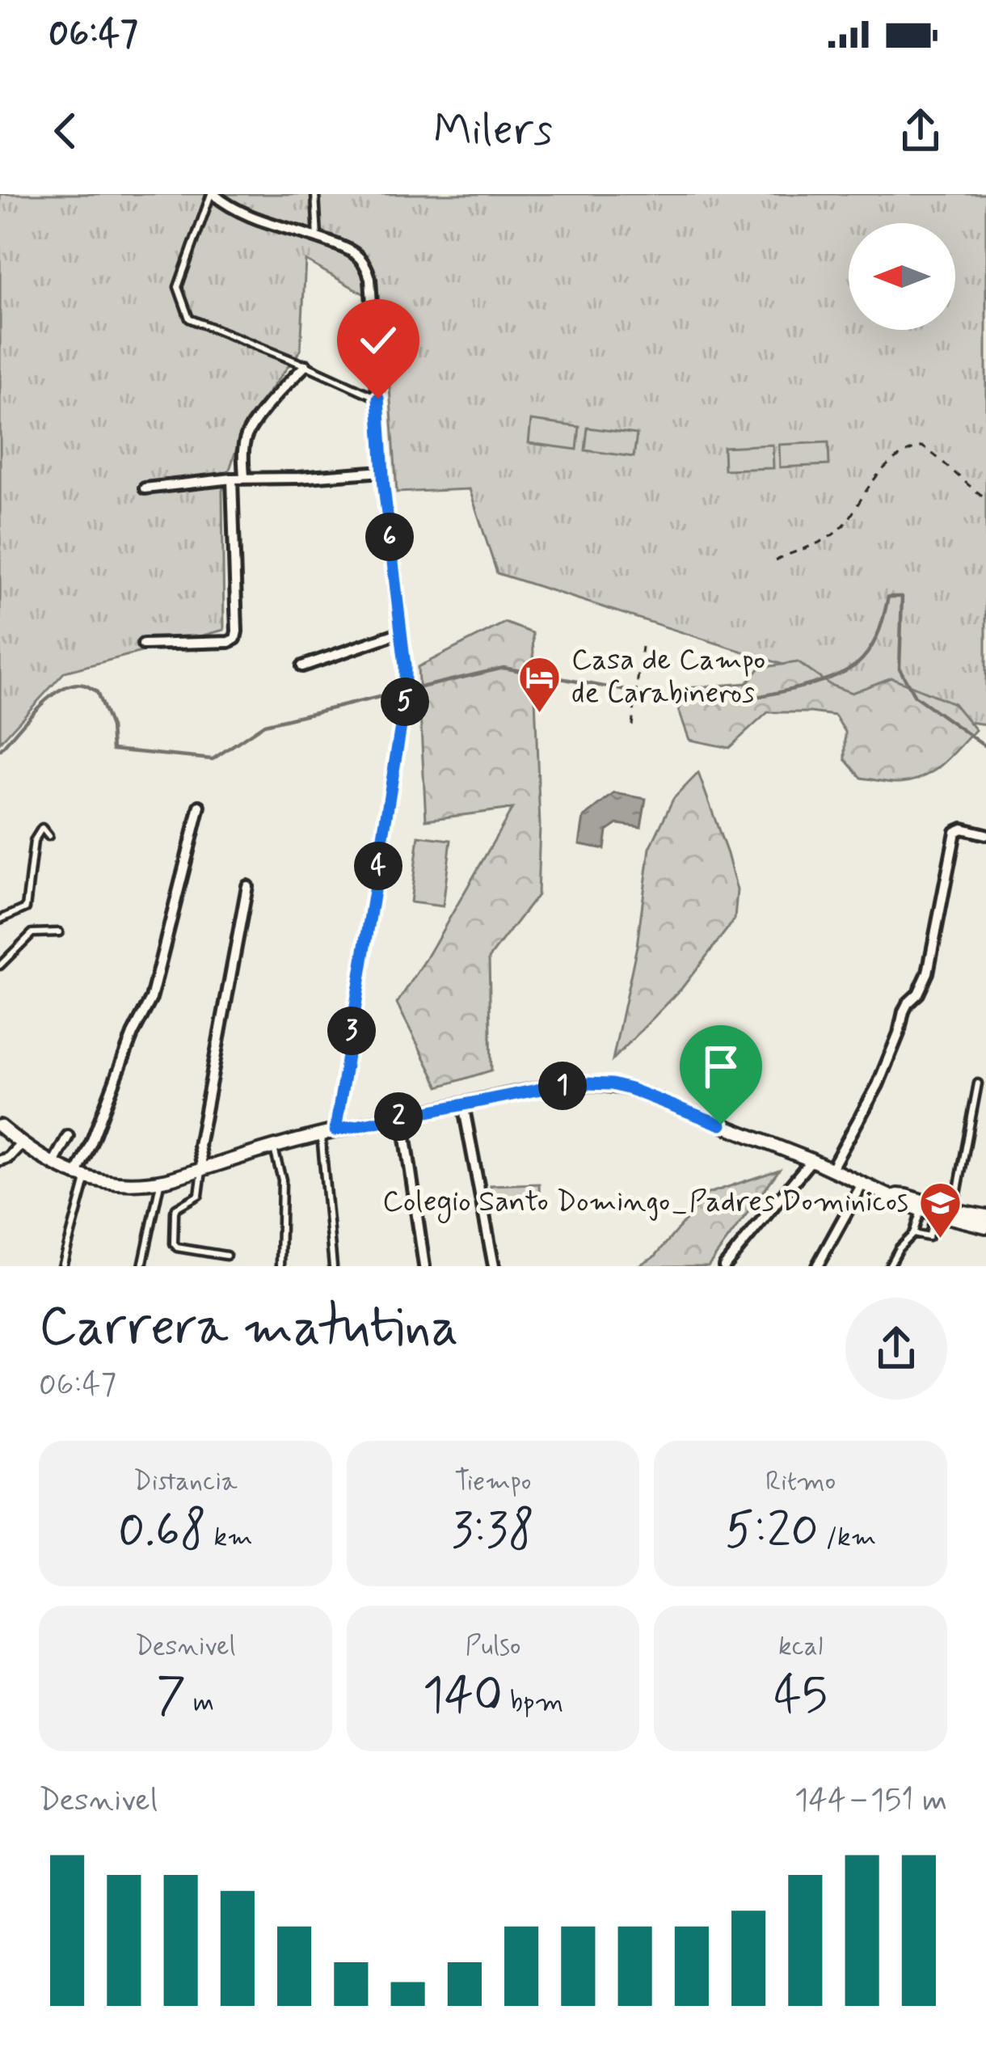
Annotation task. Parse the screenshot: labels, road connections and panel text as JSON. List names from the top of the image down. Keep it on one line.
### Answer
{"places":{"hotel":["Casa de Campo de Carabineros"],"school or university":["Colegio Santo Domingo_Padres Dominicos"]},"north":"left","page":{"status":"06:47","header":"Milers","pins":["6","5","4","3","1","2"],"heading":["Carrera matutina","06:47"],"stats":[["Distancia","0.68 km"],["Tiempo","3:38"],["Ritmo","5:20 /km"],["Desnivel","7 m"],["Pulso","140 bpm"],["kcal","45"]],"chart":["Desnivel","144–151 m"]}}
